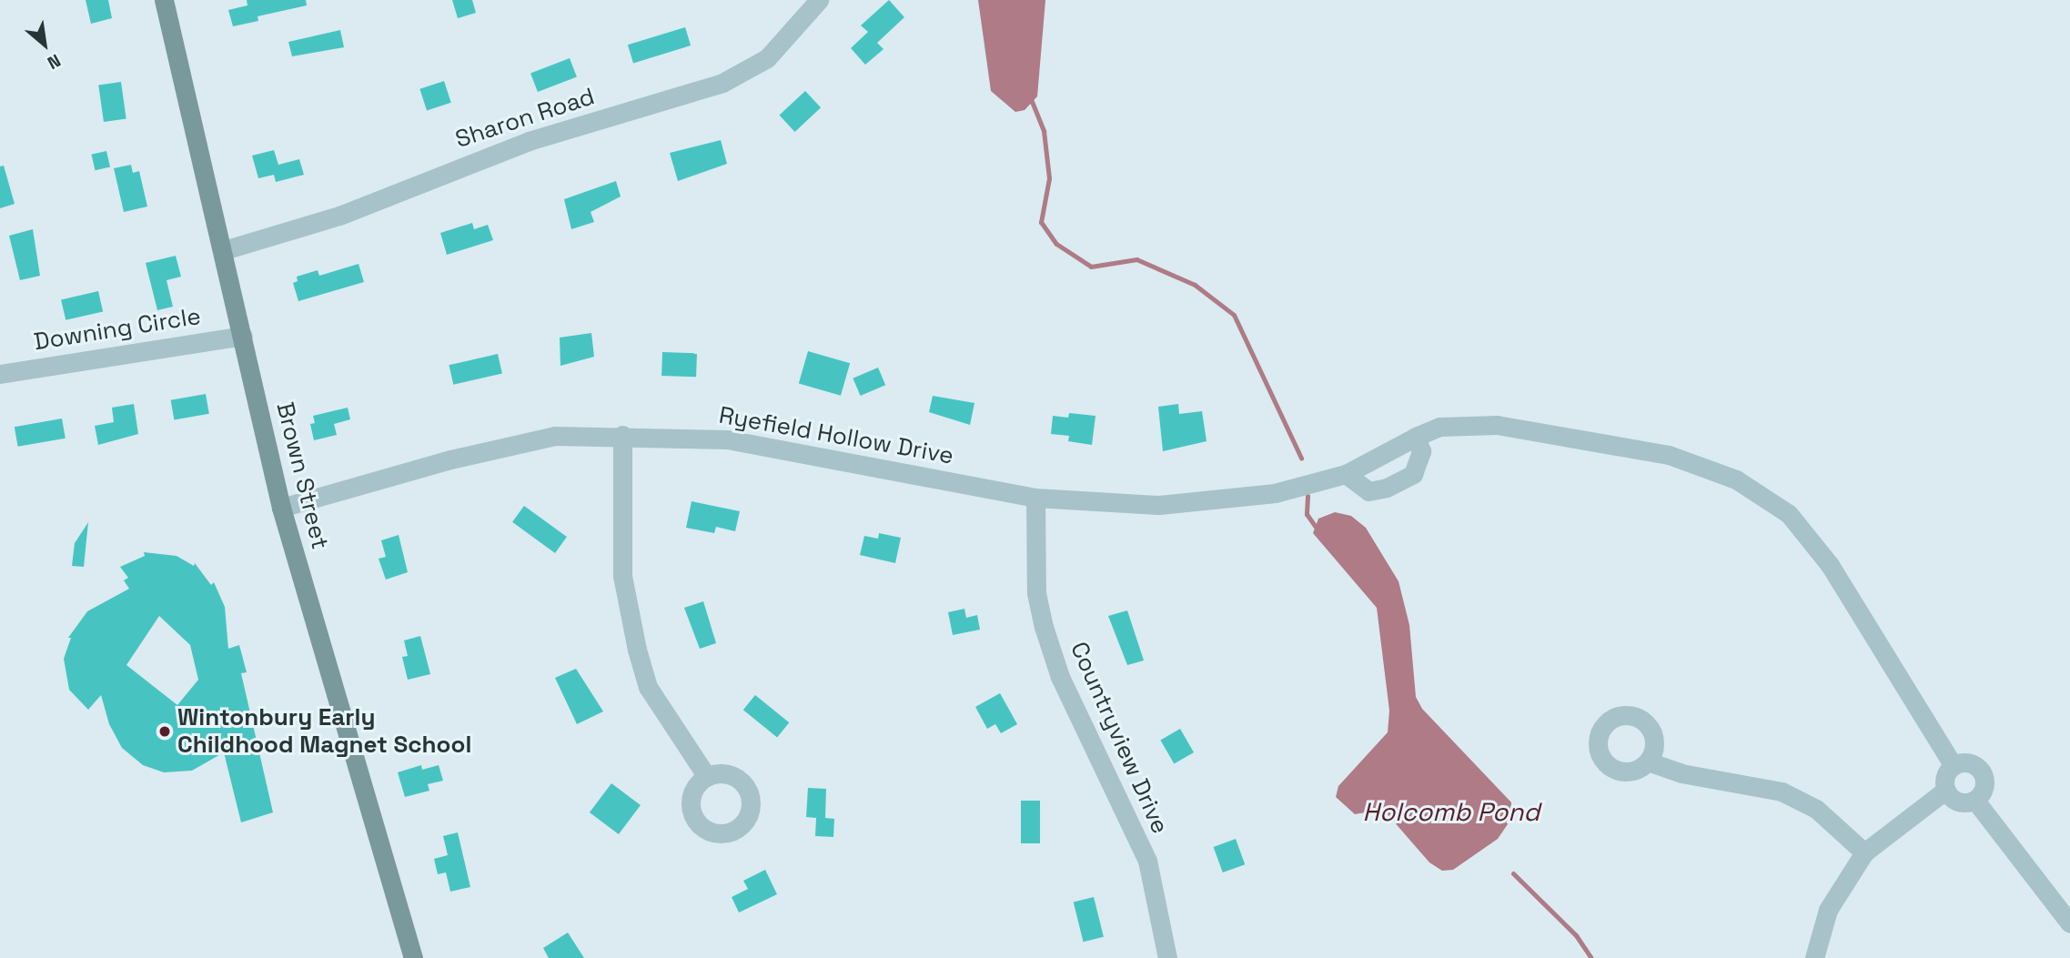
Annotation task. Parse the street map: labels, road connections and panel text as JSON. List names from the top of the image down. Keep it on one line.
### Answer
{"streets":{"street":["Sharon Road","Downing Circle","Ryefield Hollow Drive","Brown Street","Countryview Drive"]},"crossings":[["Sharon Road","Brown Street"],["Downing Circle","Brown Street"],["Ryefield Hollow Drive","Brown Street"],["Ryefield Hollow Drive","Countryview Drive"]],"water":["Holcomb Pond"],"places":["Wintonbury Early Childhood Magnet School"],"north":"bottom right"}
